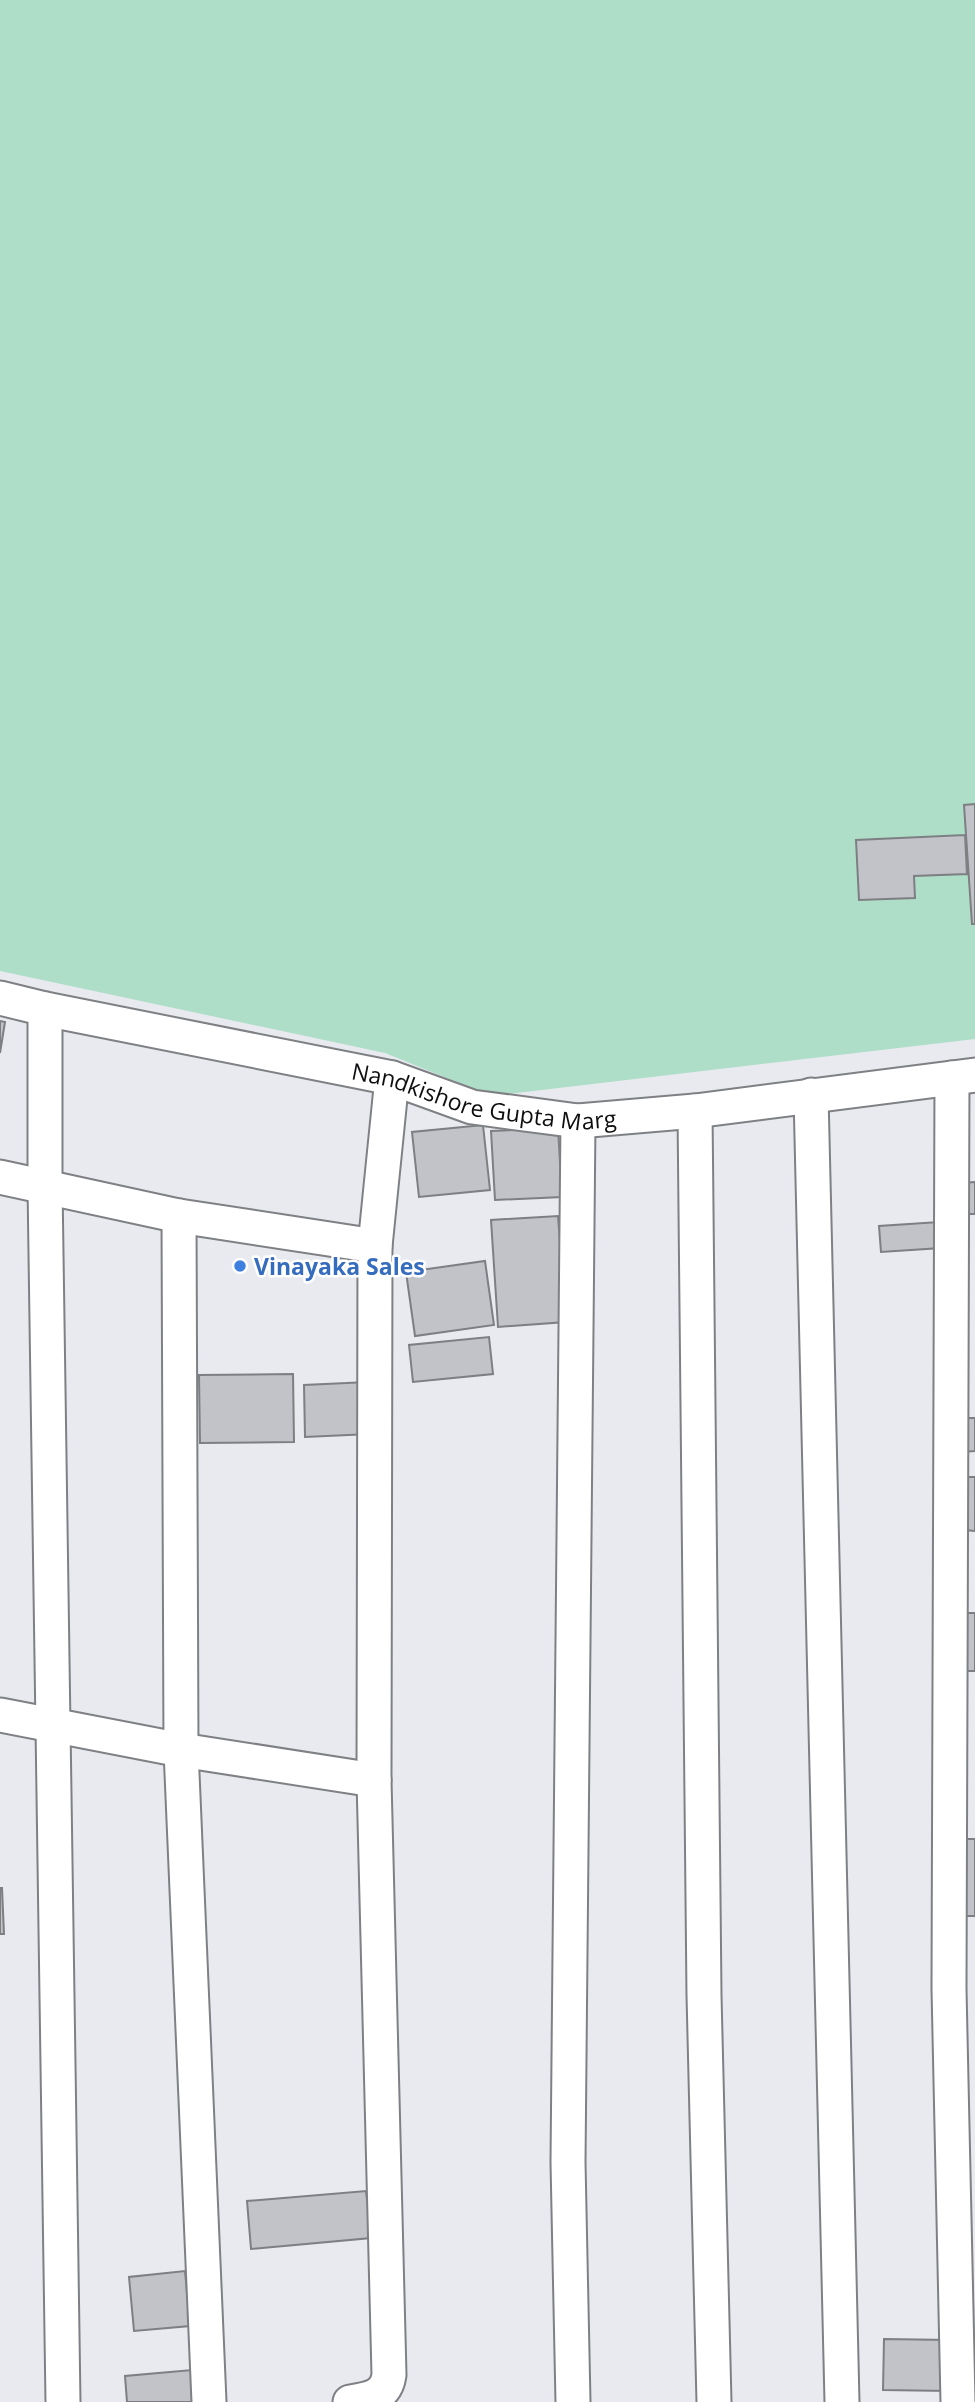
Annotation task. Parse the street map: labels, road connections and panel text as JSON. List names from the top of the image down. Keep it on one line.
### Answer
{"streets":{"street":["Nandkishore Gupta Marg"]},"places":["Vinayaka Sales"]}
